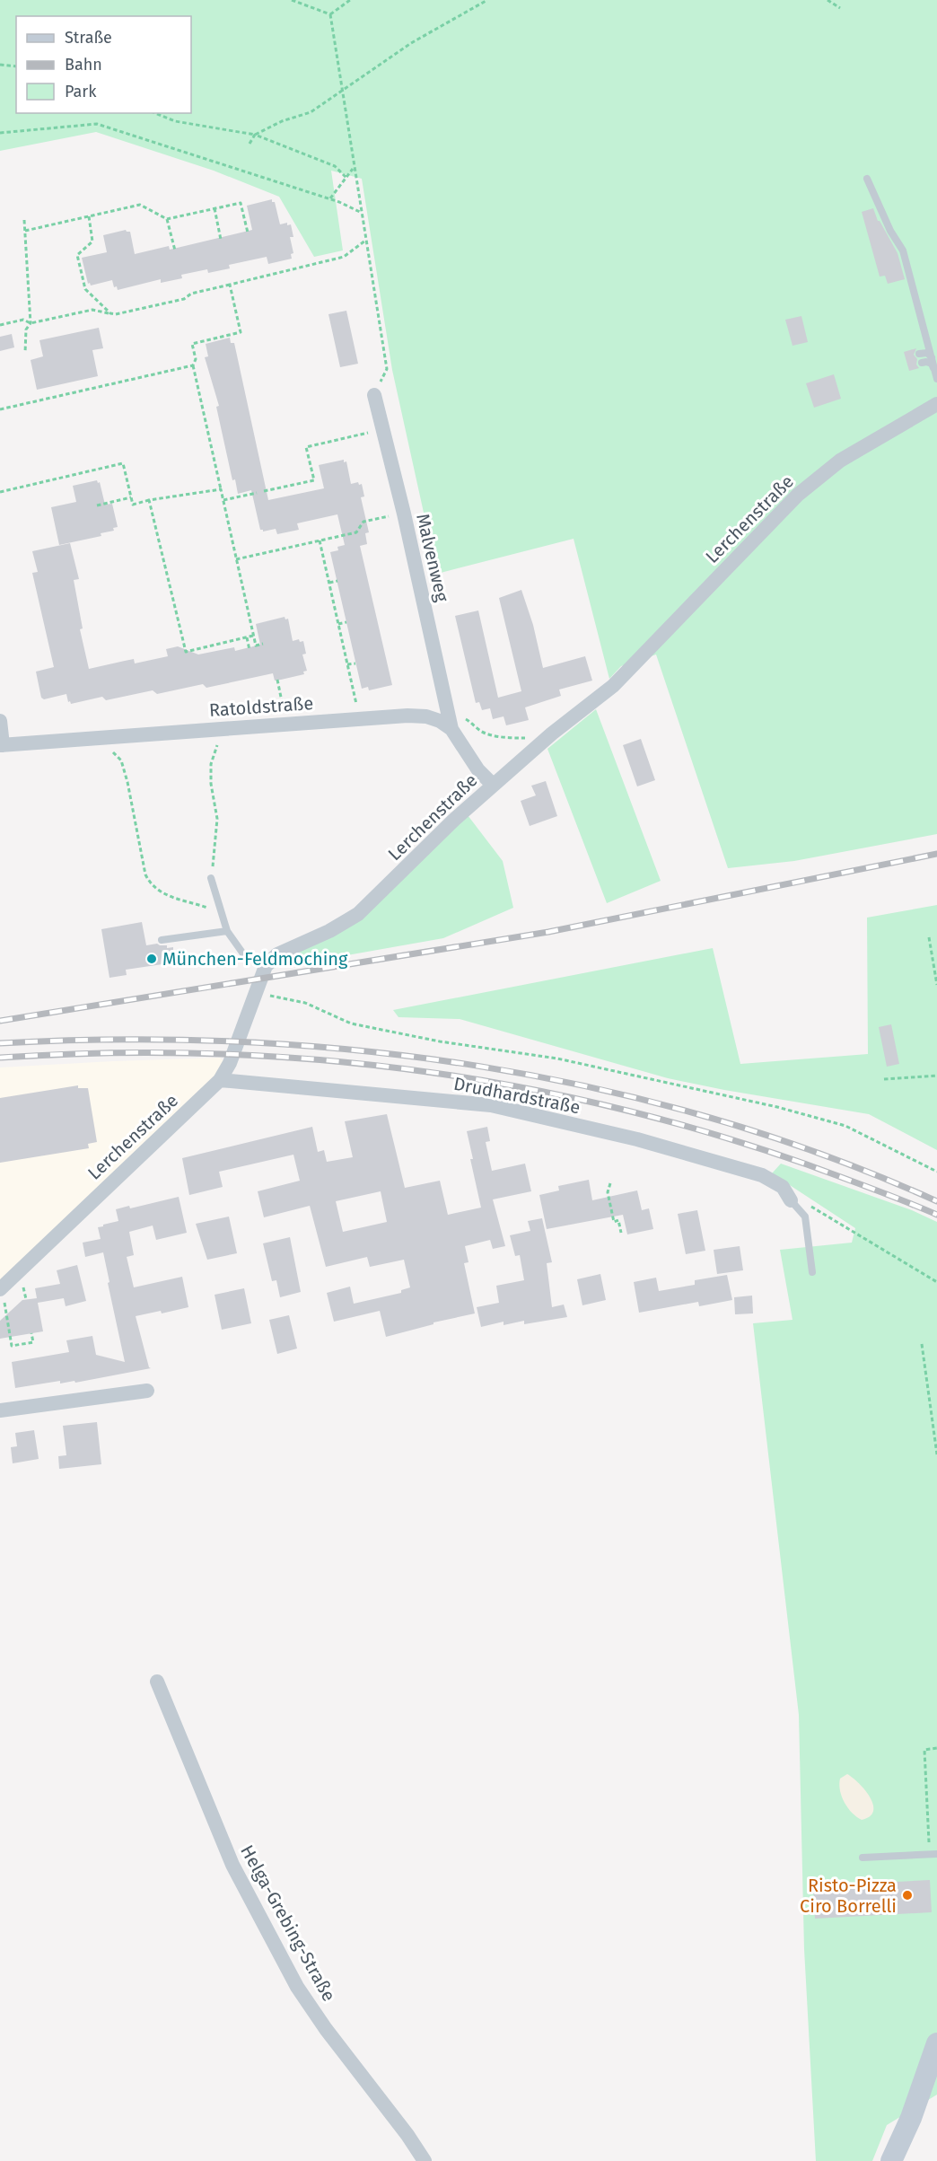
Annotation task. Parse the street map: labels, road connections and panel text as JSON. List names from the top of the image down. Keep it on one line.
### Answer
{"streets":{"street":["Lerchenstraße","Malvenweg","Ratoldstraße","Drudhardstraße","Helga-Grebing-Straße"]},"crossings":[["Lerchenstraße","Ratoldstraße"],["Lerchenstraße","Drudhardstraße"],["Malvenweg","Ratoldstraße"]],"places":["München-Feldmoching","Risto-Pizza Ciro Borrelli"],"legend":["Straße","Bahn","Park"]}
